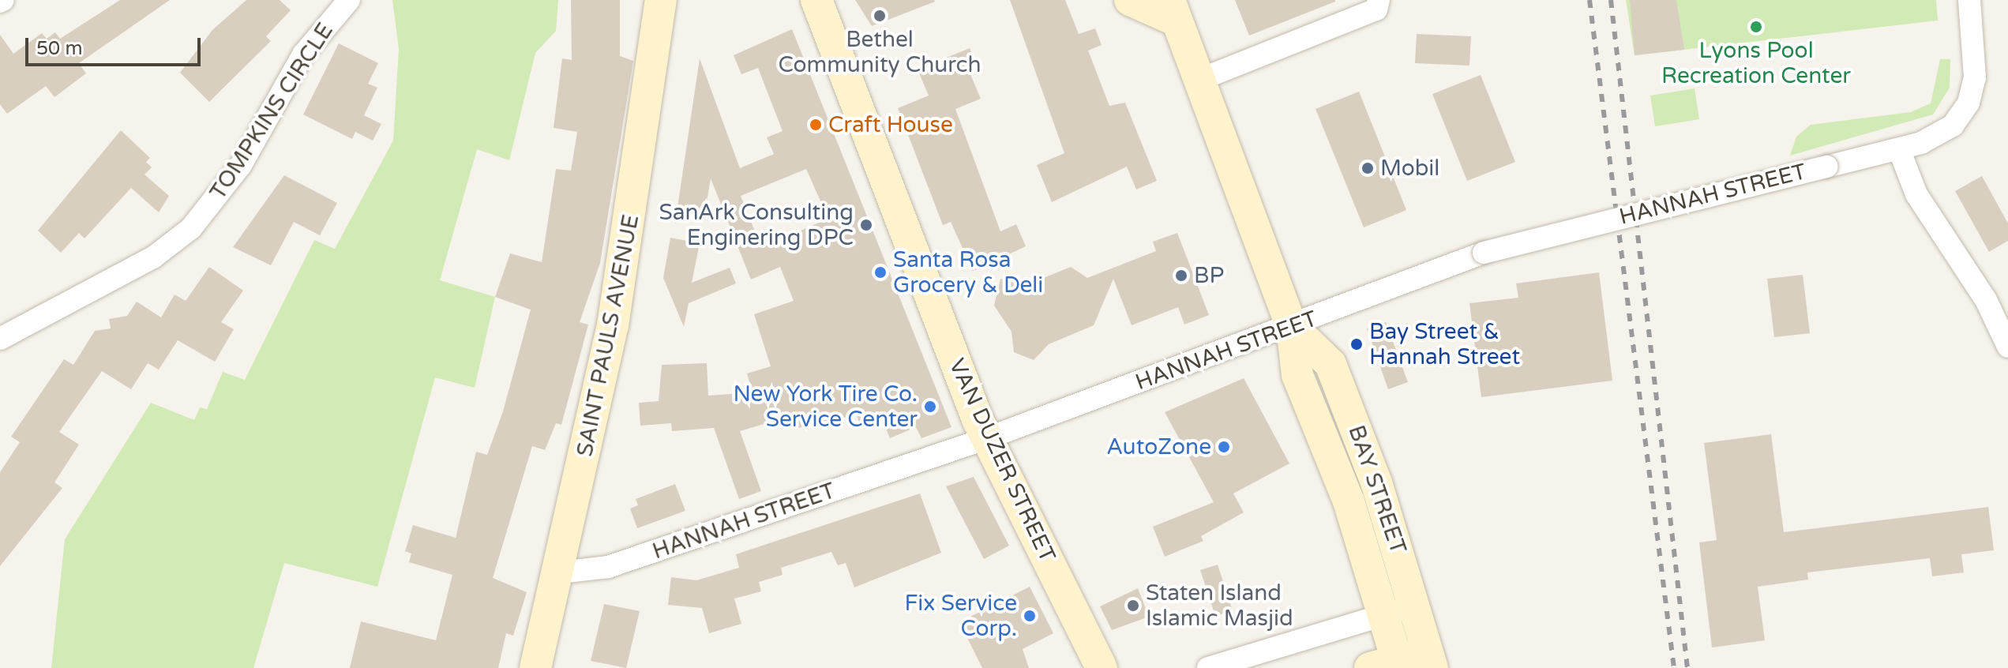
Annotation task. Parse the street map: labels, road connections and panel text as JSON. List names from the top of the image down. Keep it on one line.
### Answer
{"streets":{"main road":["SAINT PAULS AVENUE","VAN DUZER STREET","BAY STREET"],"street":["TOMPKINS CIRCLE","HANNAH STREET"]},"crossings":[["HANNAH STREET","SAINT PAULS AVENUE"],["HANNAH STREET","VAN DUZER STREET"],["HANNAH STREET","BAY STREET"]],"places":["Bethel Community Church","Lyons Pool Recreation Center","Craft House","Mobil","SanArk Consulting Enginering DPC","Santa Rosa Grocery & Deli","BP","Bay Street & Hannah Street","New York Tire Co. Service Center","AutoZone","Staten Island Islamic Masjid","Fix Service Corp."],"scale_bar":"50 m"}
